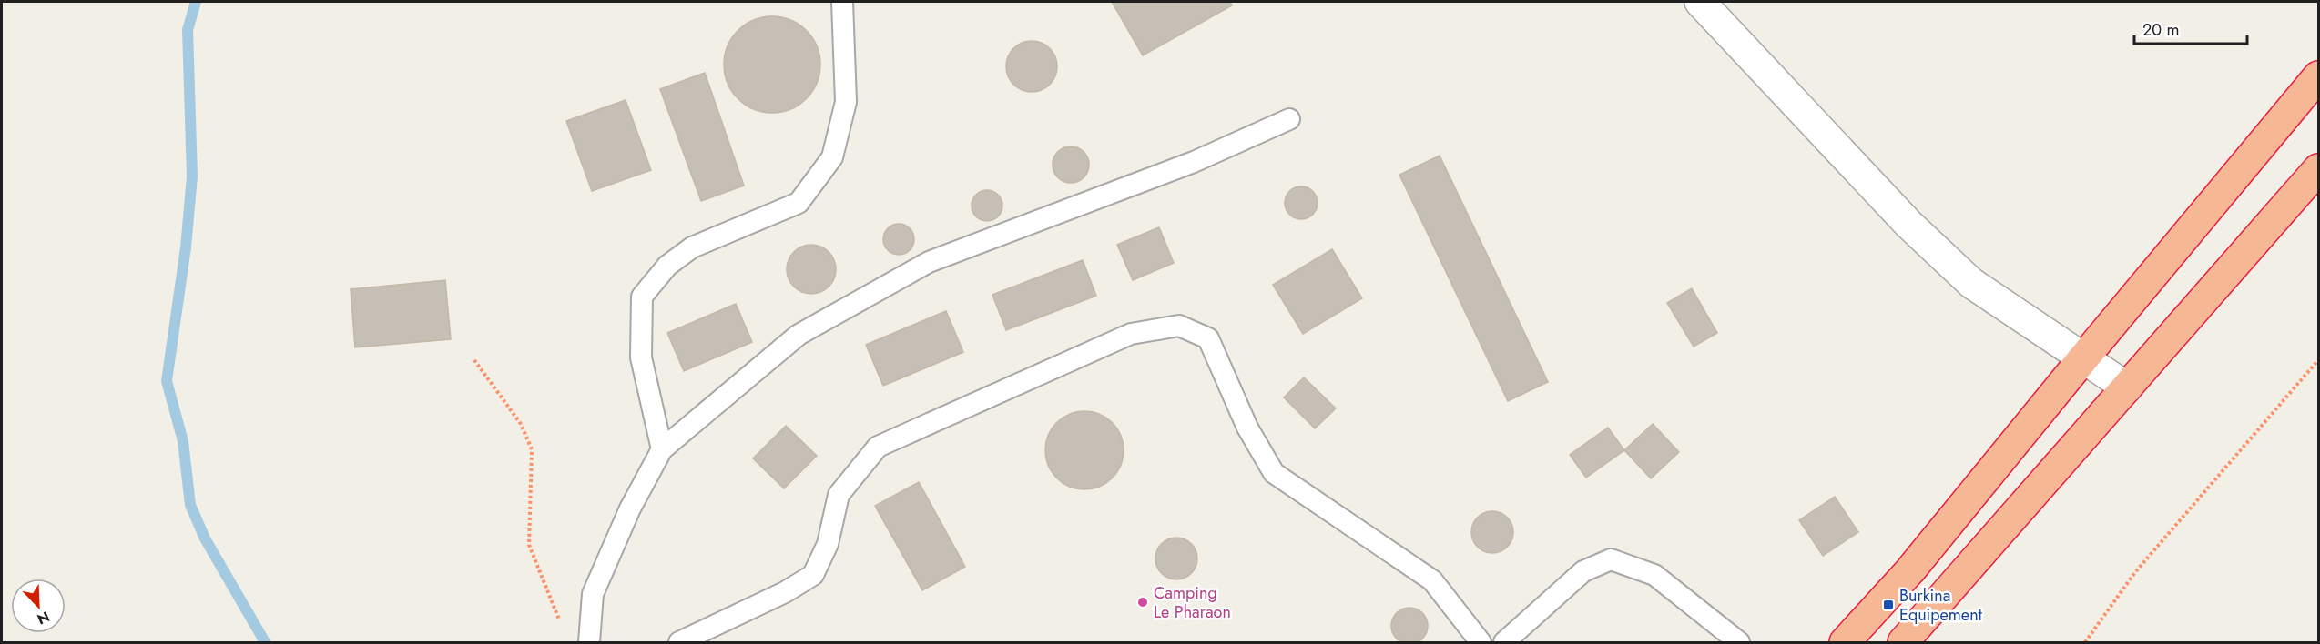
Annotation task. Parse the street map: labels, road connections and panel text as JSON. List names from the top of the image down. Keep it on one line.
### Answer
{"places":{"other":["Camping Le Pharaon"],"transit":["Burkina Equipement"]},"scale_bar":"20 m","north":"bottom right"}
